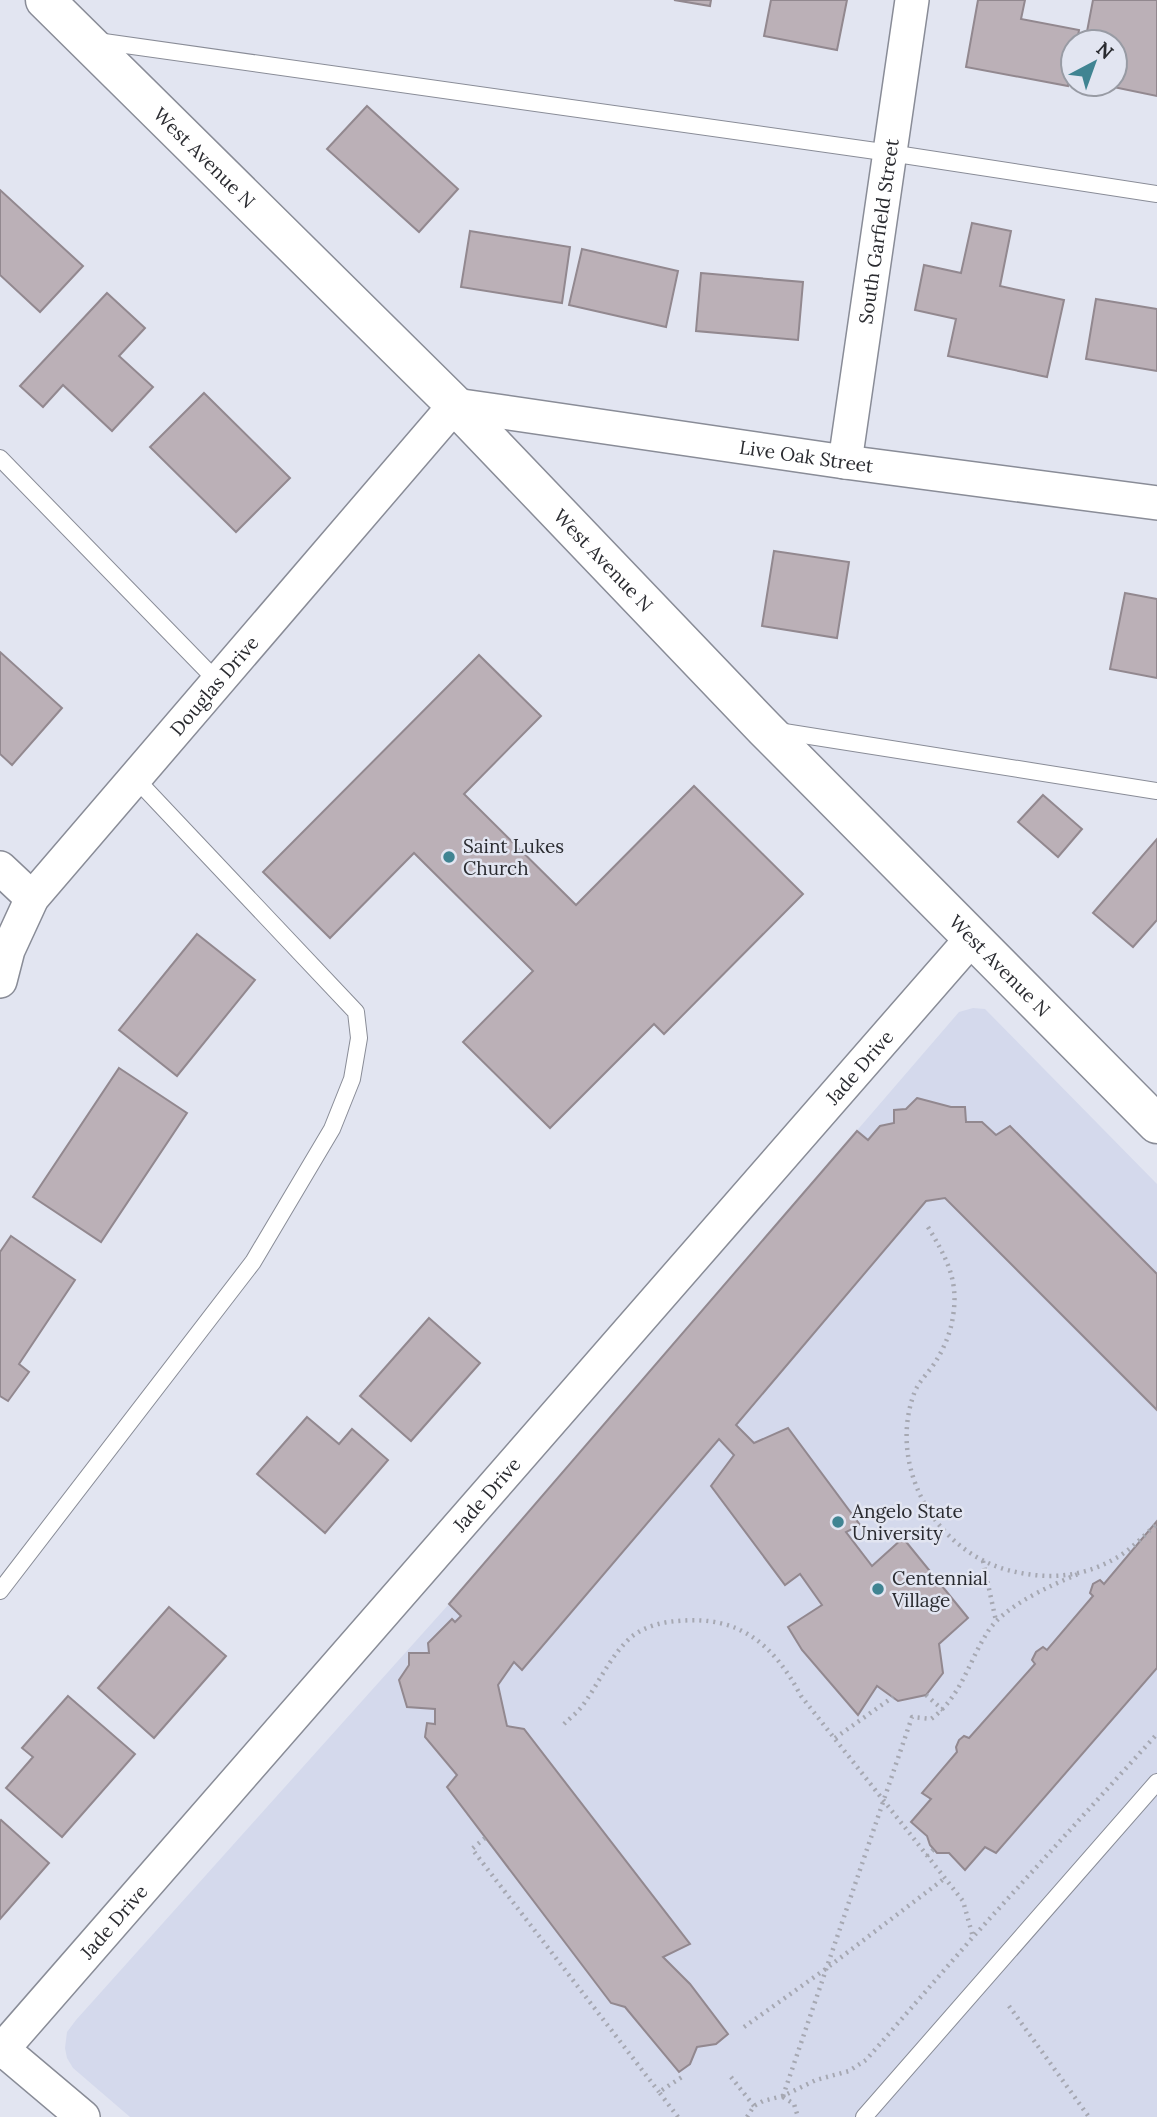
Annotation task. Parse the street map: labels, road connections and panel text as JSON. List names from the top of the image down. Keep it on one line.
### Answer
{"streets":{"main road":["West Avenue N"],"street":["South Garfield Street","Live Oak Street","Douglas Drive","Jade Drive"]},"crossings":[["West Avenue N","Live Oak Street"],["West Avenue N","Douglas Drive"],["West Avenue N","Jade Drive"],["South Garfield Street","Live Oak Street"],["Live Oak Street","Douglas Drive"]],"places":["Saint Lukes Church","Angelo State University","Centennial Village"],"north":"top right"}
